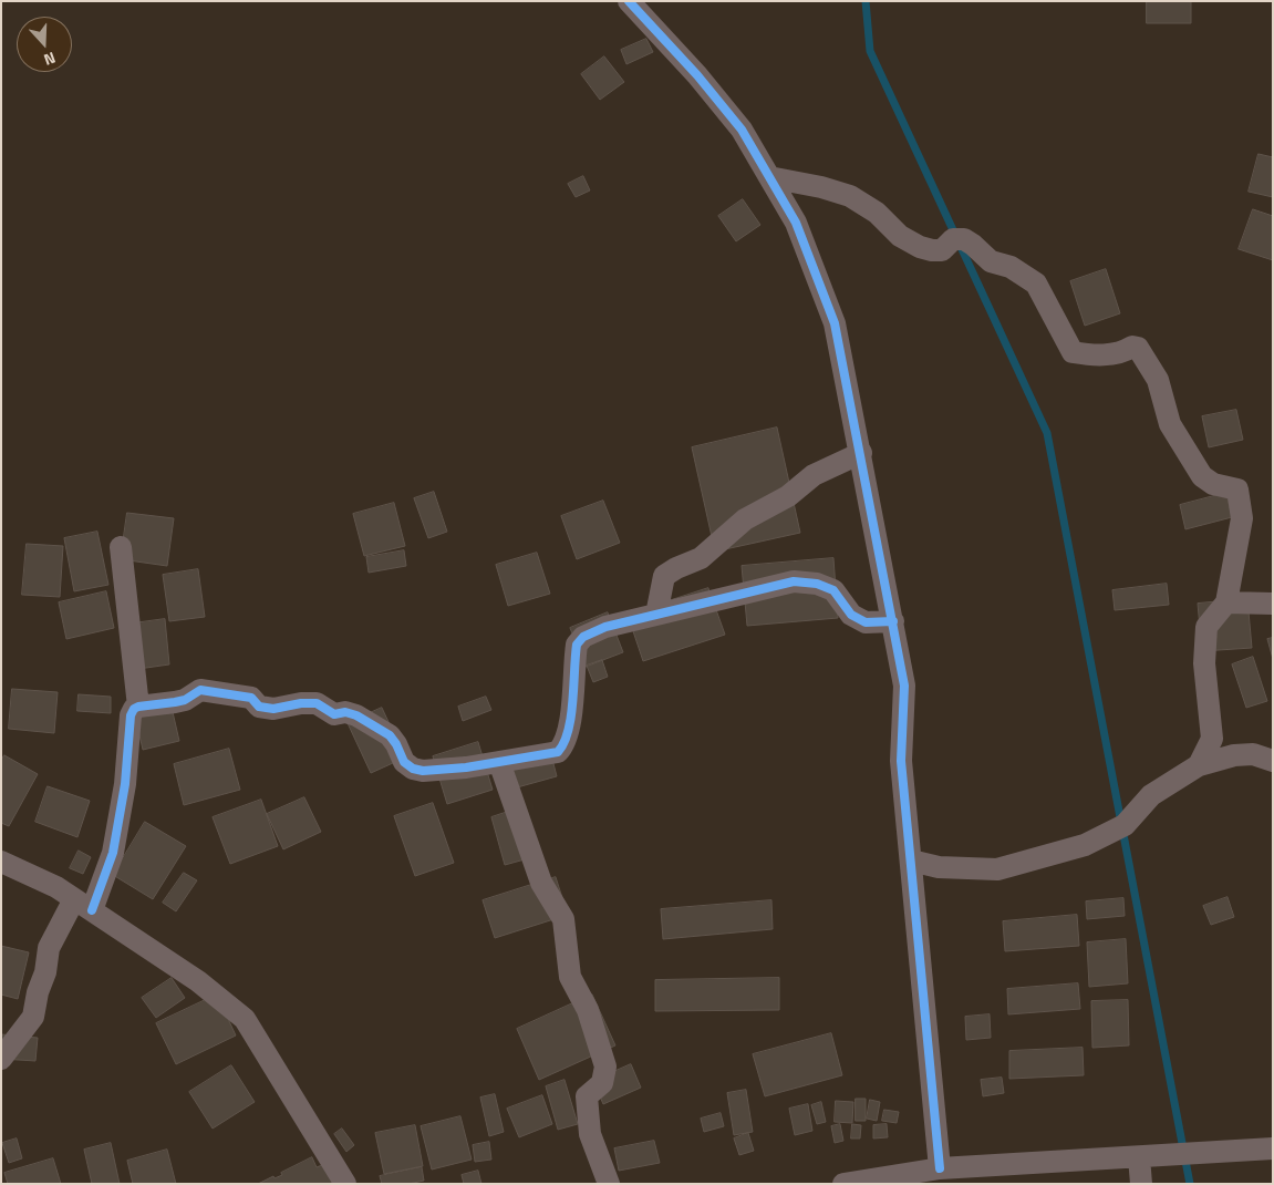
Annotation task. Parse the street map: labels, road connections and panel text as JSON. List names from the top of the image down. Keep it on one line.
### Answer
{"north":"bottom"}
